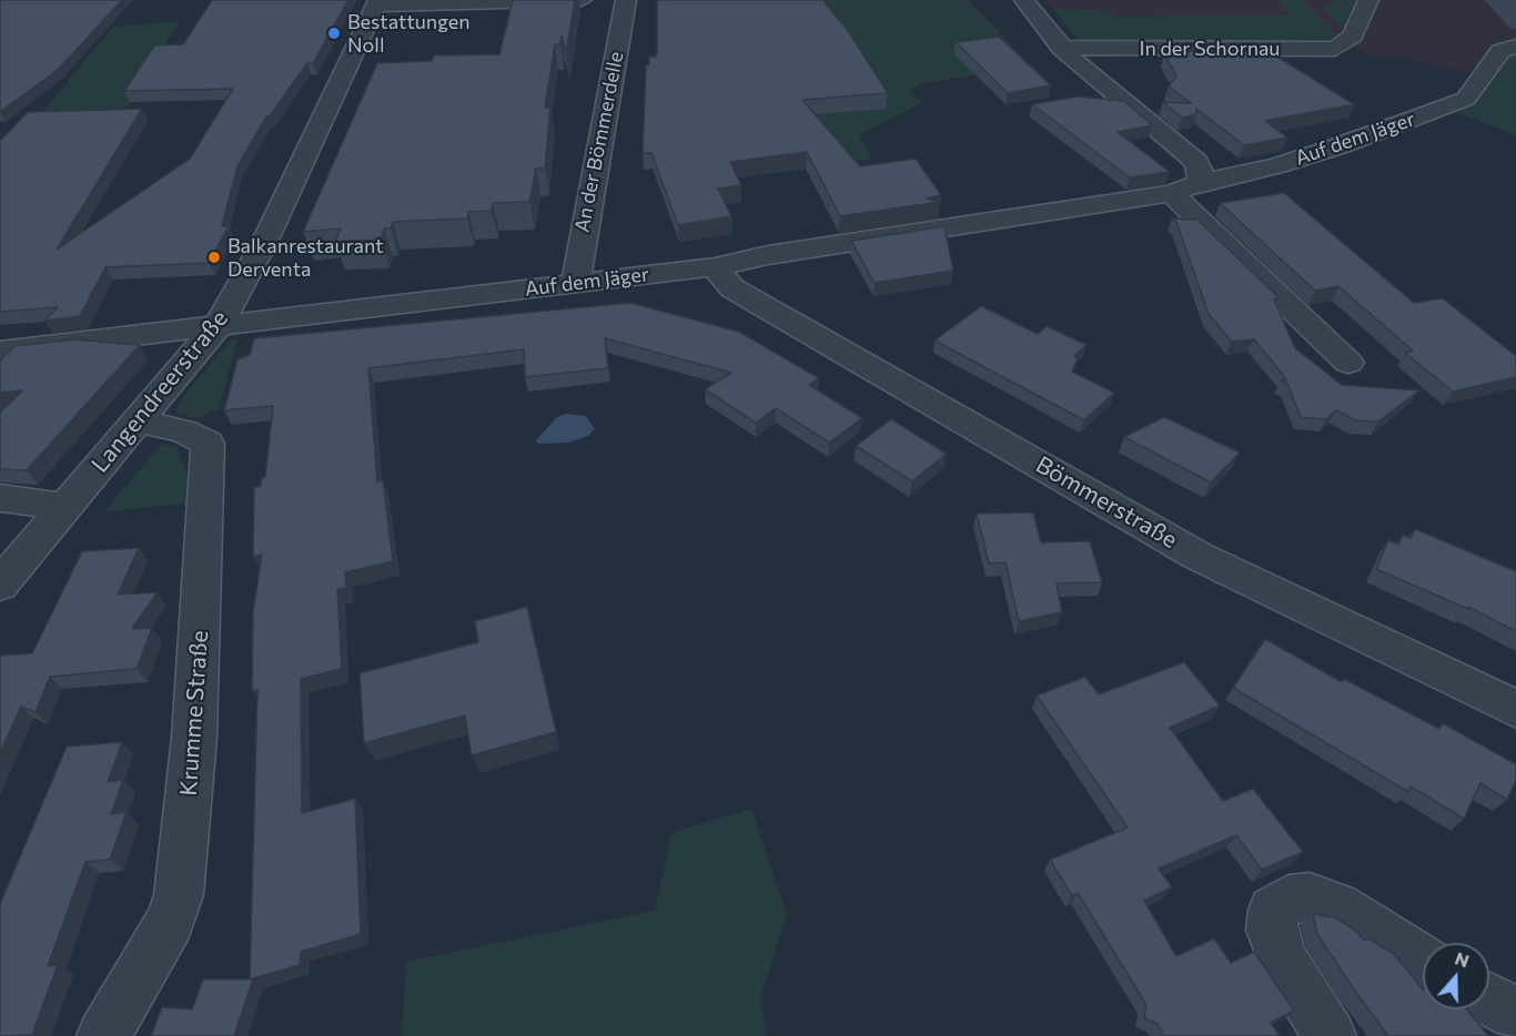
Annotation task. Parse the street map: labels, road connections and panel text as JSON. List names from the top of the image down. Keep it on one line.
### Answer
{"streets":{"street":["In der Schornau","Auf dem Jäger","An der Bömmerdelle","Langendreerstraße","Bömmerstraße","Krumme Straße"]},"crossings":[["Auf dem Jäger","An der Bömmerdelle"],["Auf dem Jäger","Langendreerstraße"],["Auf dem Jäger","Bömmerstraße"],["Langendreerstraße","Krumme Straße"]],"places":["Bestattungen Noll","Balkanrestaurant Derventa"],"north":"top"}
